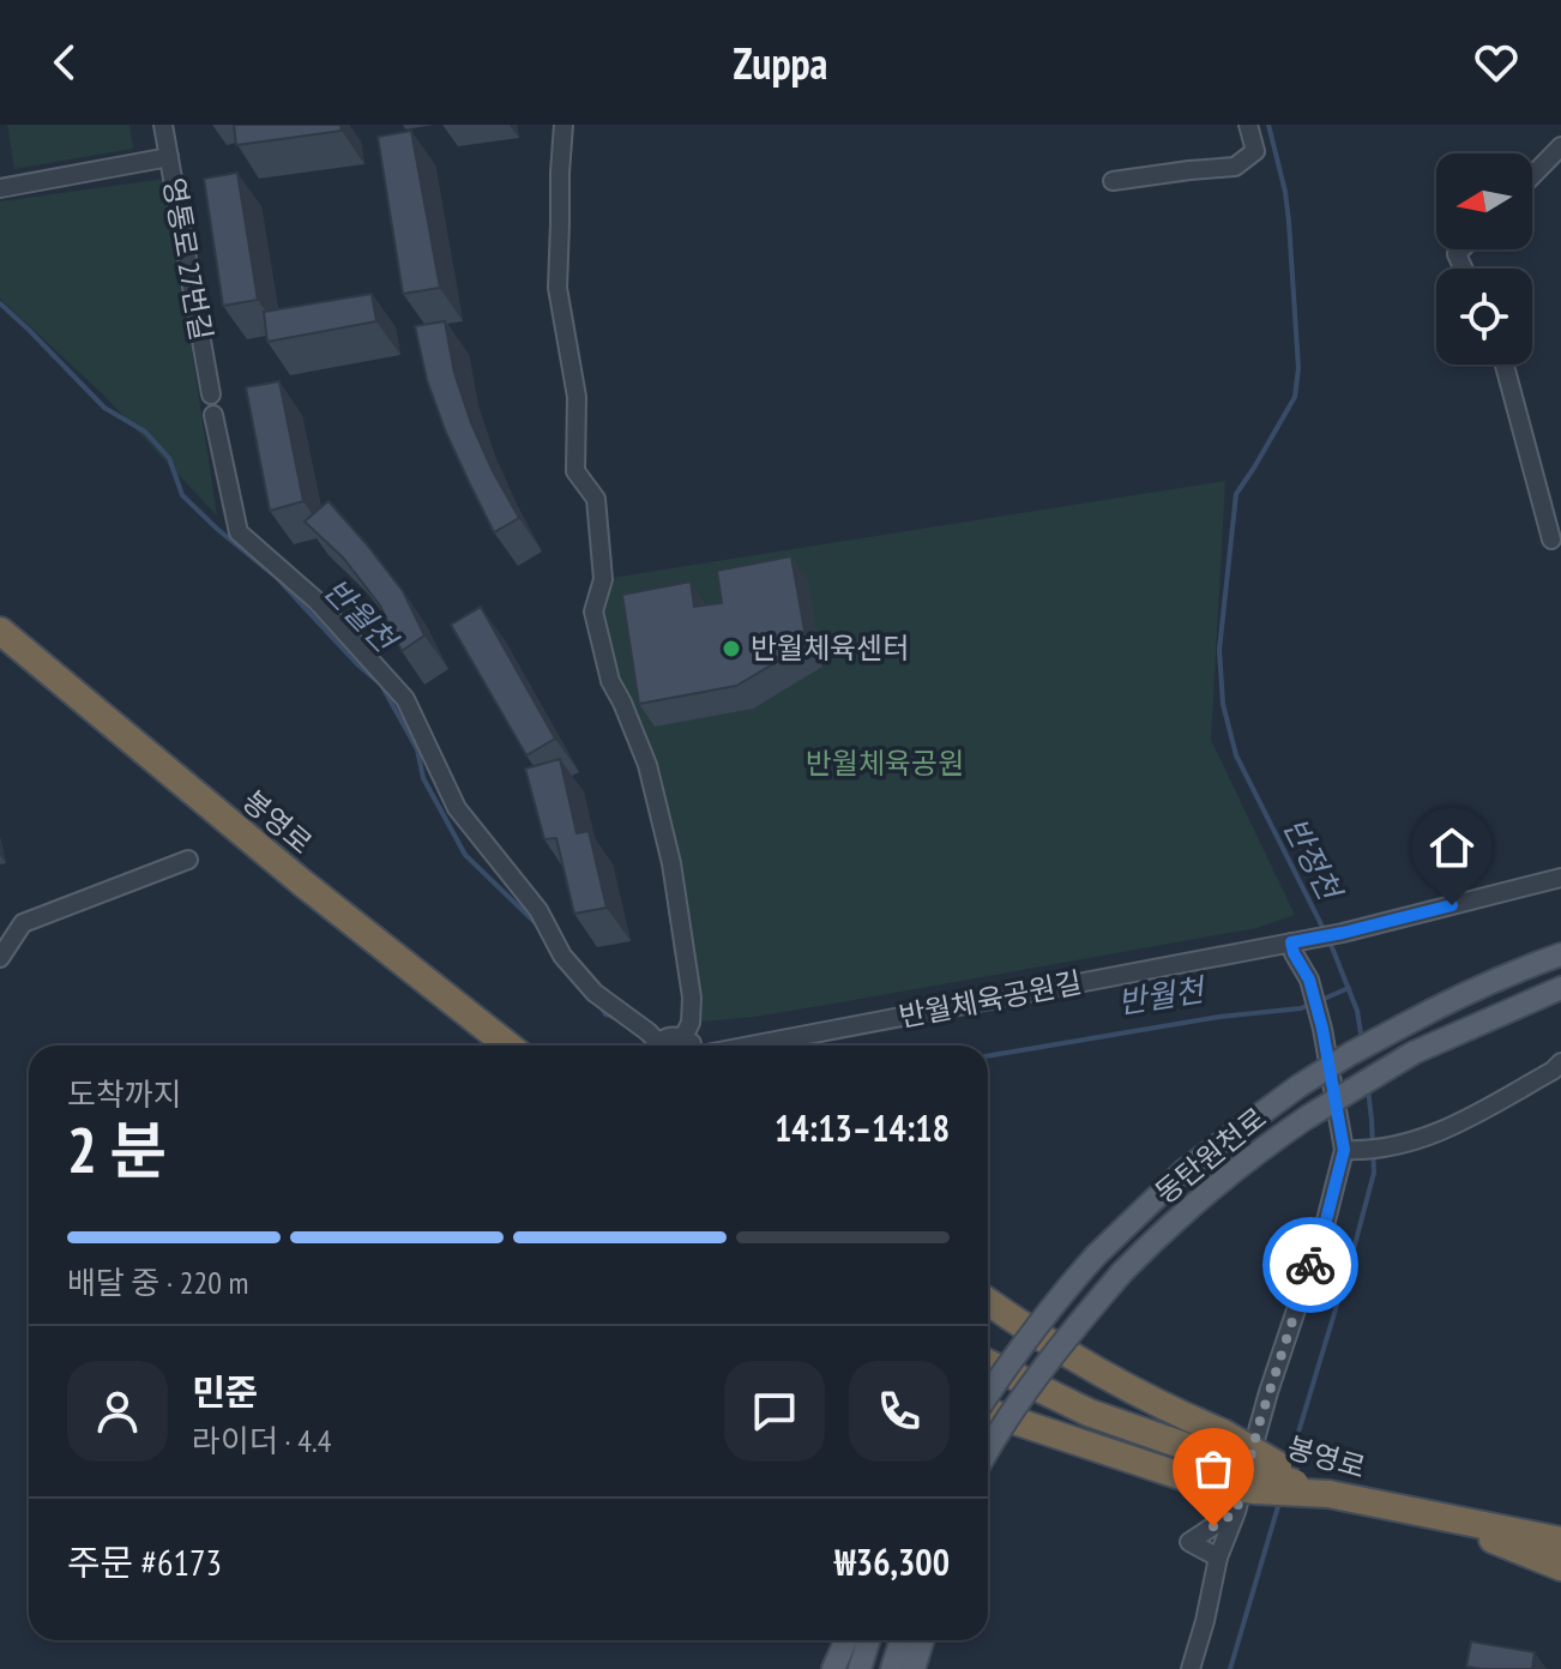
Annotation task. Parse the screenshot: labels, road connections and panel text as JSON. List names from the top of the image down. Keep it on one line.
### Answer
{"streets":{"highway":["봉영로"],"main road":["동탄원천로"],"street":["영통로 27번길","반월체육공원길"]},"water":["반월천","반정천"],"parks":["반월체육공원"],"places":["반월체육센터"],"north":"left","page":{"header":"Zuppa","heading":["2 분","도착까지","14:13–14:18"],"panel":["민준","라이더 · 4.4","주문 #6173","₩36,300"],"bar":"배달 중 · 220 m"}}
